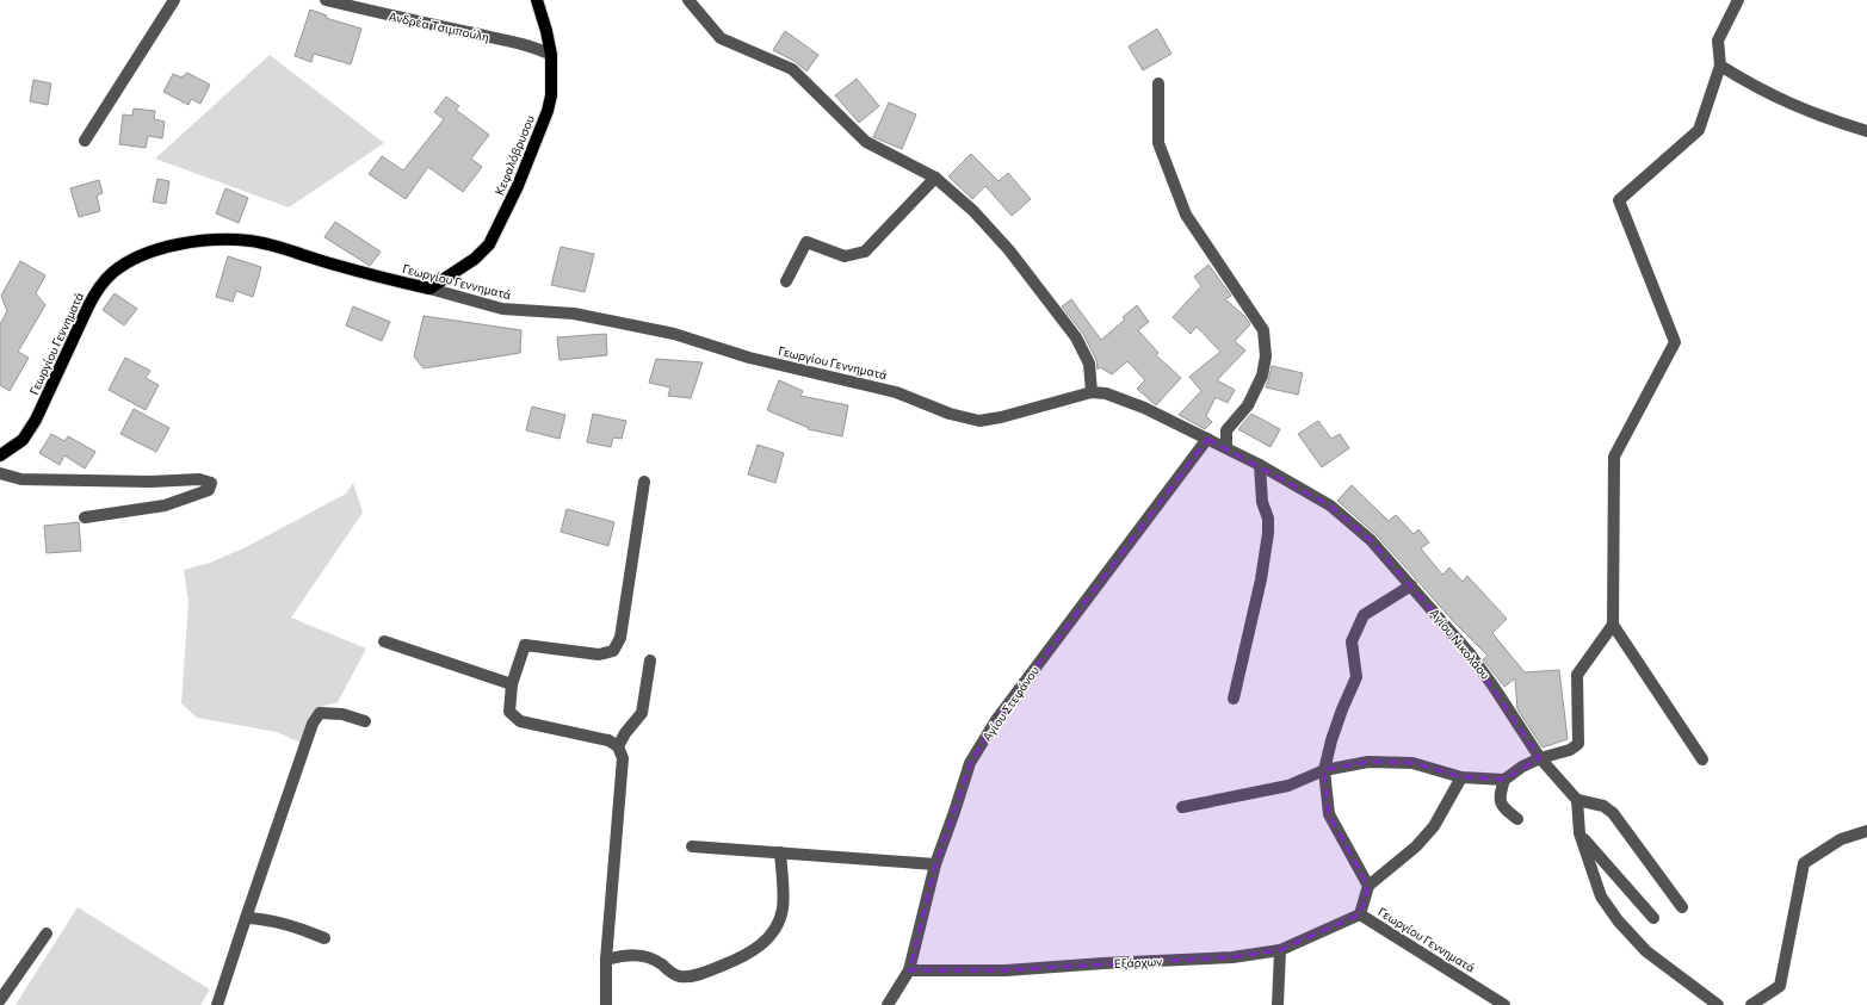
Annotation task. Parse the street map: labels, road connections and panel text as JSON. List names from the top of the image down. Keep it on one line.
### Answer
{"streets":{"main road":["Κεφαλόβρυσου","Γεωργίου Γεννηματά"],"street":["Ανδρέα Τσιμπούλη","Αγίου Νικολάου","Αγίου Στεφάνου","Εξάρχων"]},"crossings":[["Ανδρέα Τσιμπούλη","Κεφαλόβρυσου"],["Κεφαλόβρυσου","Γεωργίου Γεννηματά"],["Γεωργίου Γεννηματά","Αγίου Νικολάου"],["Γεωργίου Γεννηματά","Εξάρχων"],["Αγίου Νικολάου","Αγίου Στεφάνου"],["Αγίου Στεφάνου","Εξάρχων"]]}
